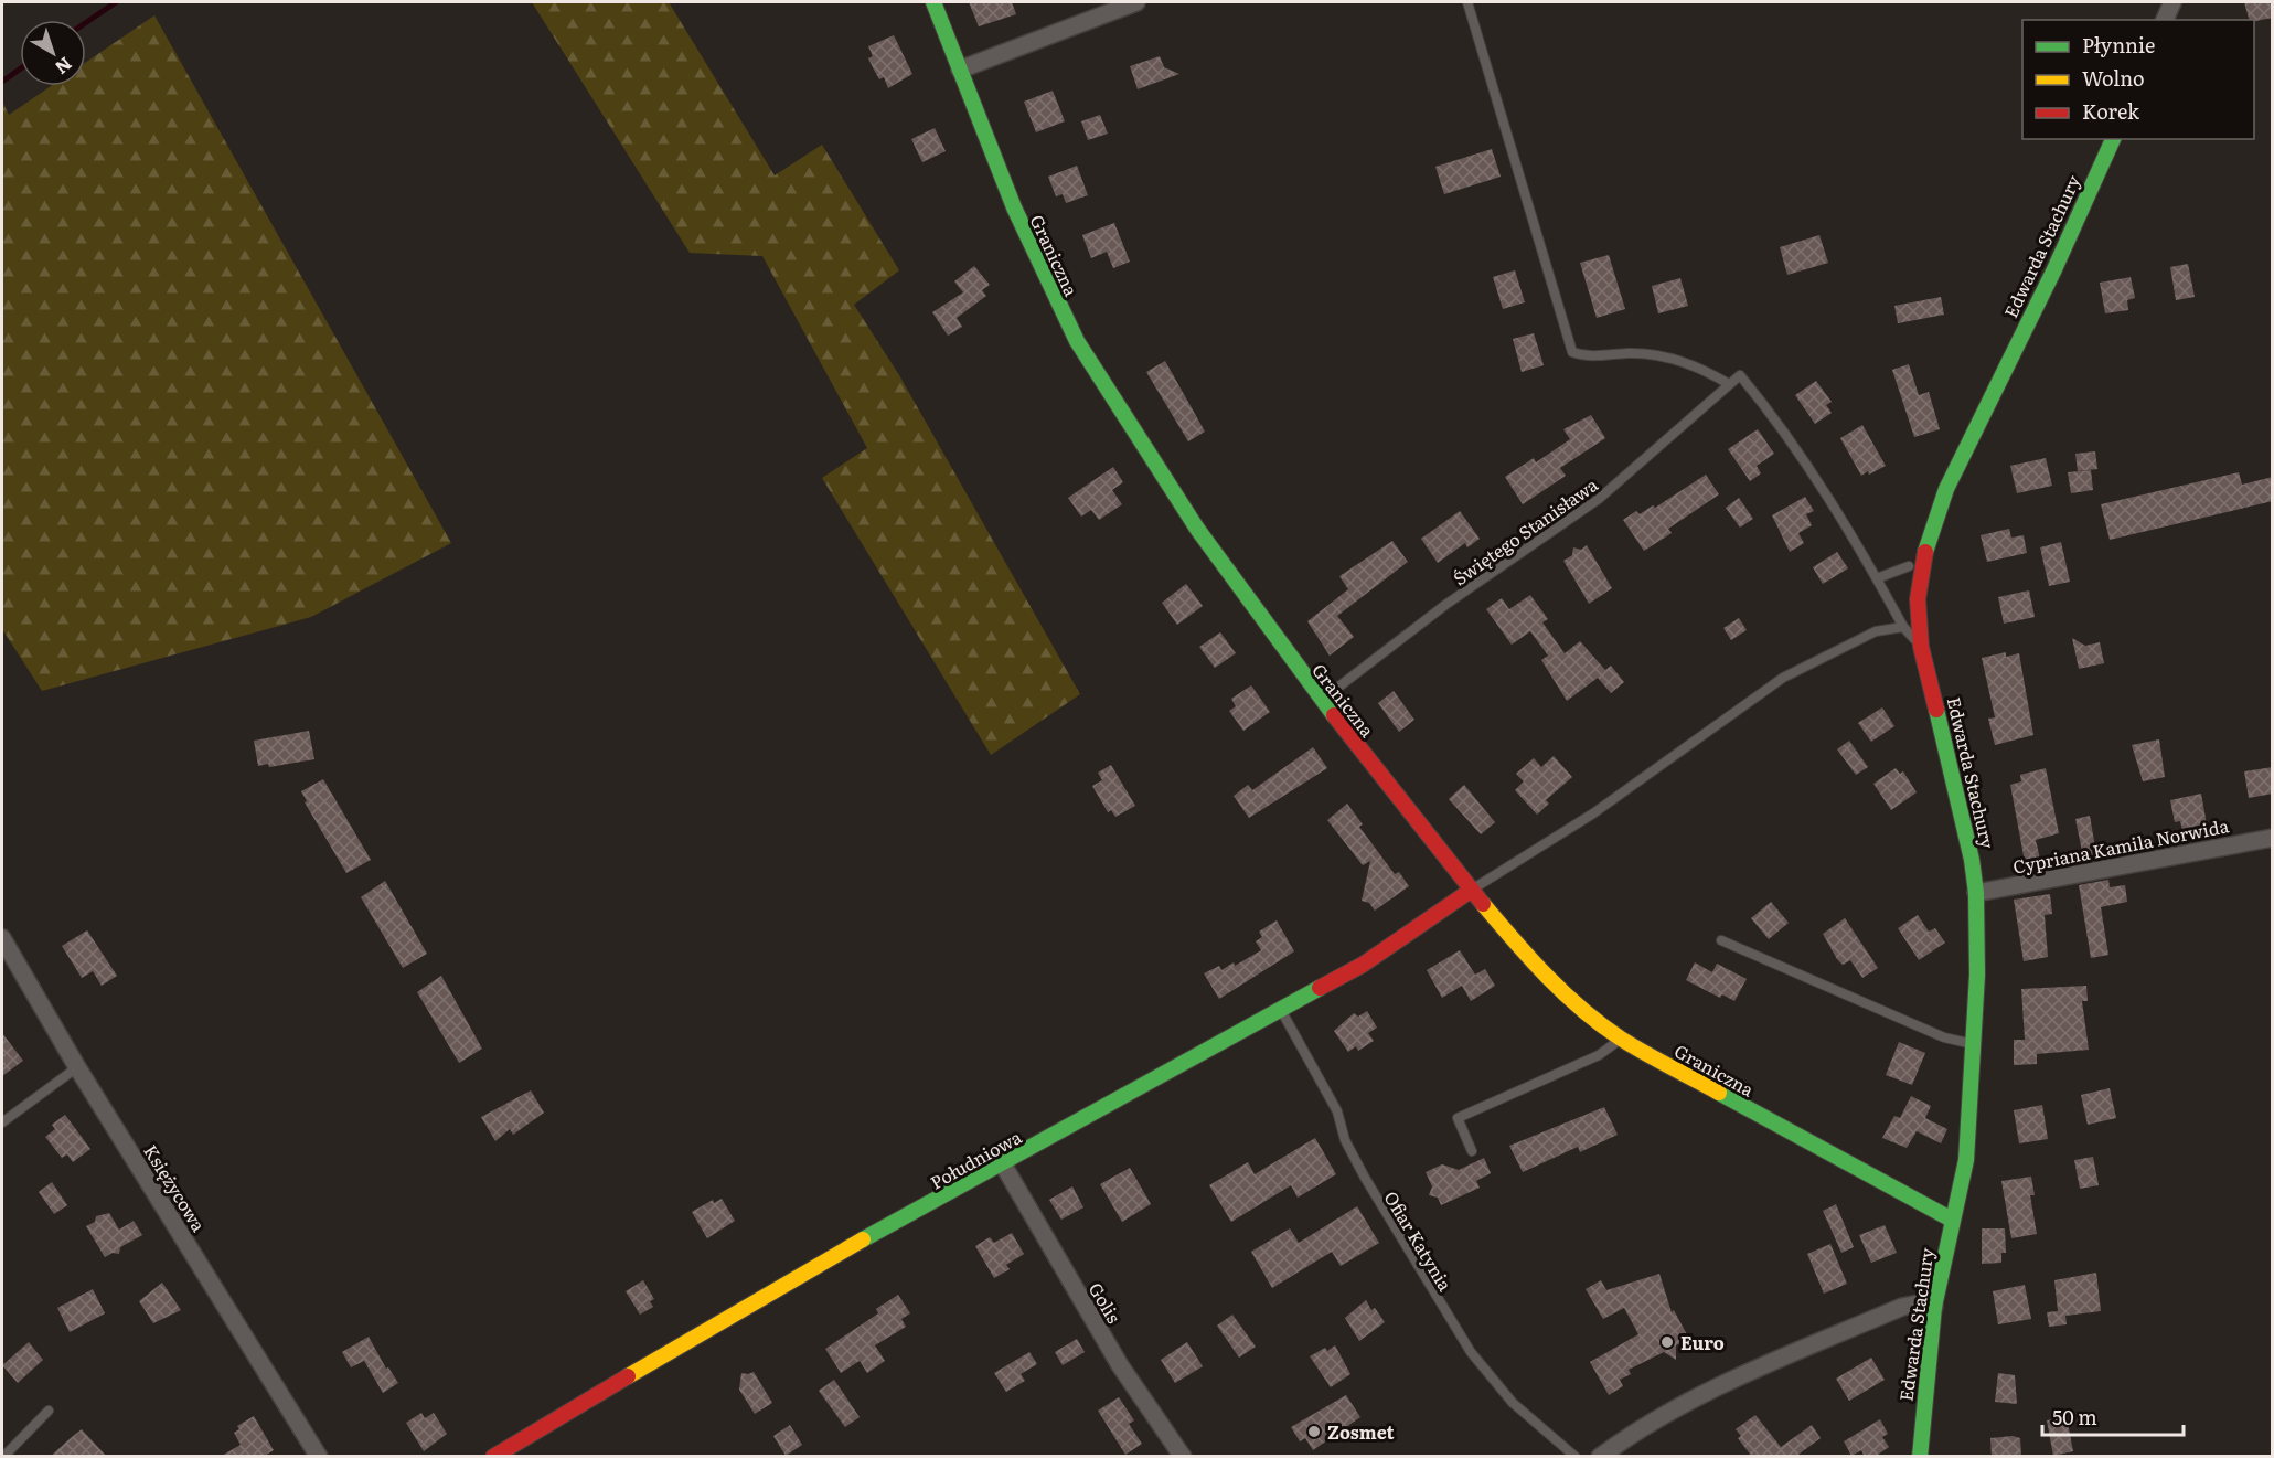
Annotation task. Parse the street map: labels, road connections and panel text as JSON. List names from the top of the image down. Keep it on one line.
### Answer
{"streets":{"street":["Edwarda Stachury","Graniczna","Cypriana Kamila Norwida","Południowa","Księżycowa","Golis"],"lane":["Świętego Stanisława","Ofiar Katynia"]},"crossings":[["Edwarda Stachury","Graniczna"],["Edwarda Stachury","Cypriana Kamila Norwida"],["Graniczna","Świętego Stanisława"],["Graniczna","Południowa"],["Południowa","Ofiar Katynia"],["Południowa","Golis"]],"places":["Euro","Zosmet"],"legend":["Płynnie","Wolno","Korek"],"scale_bar":"50 m","north":"bottom right"}
